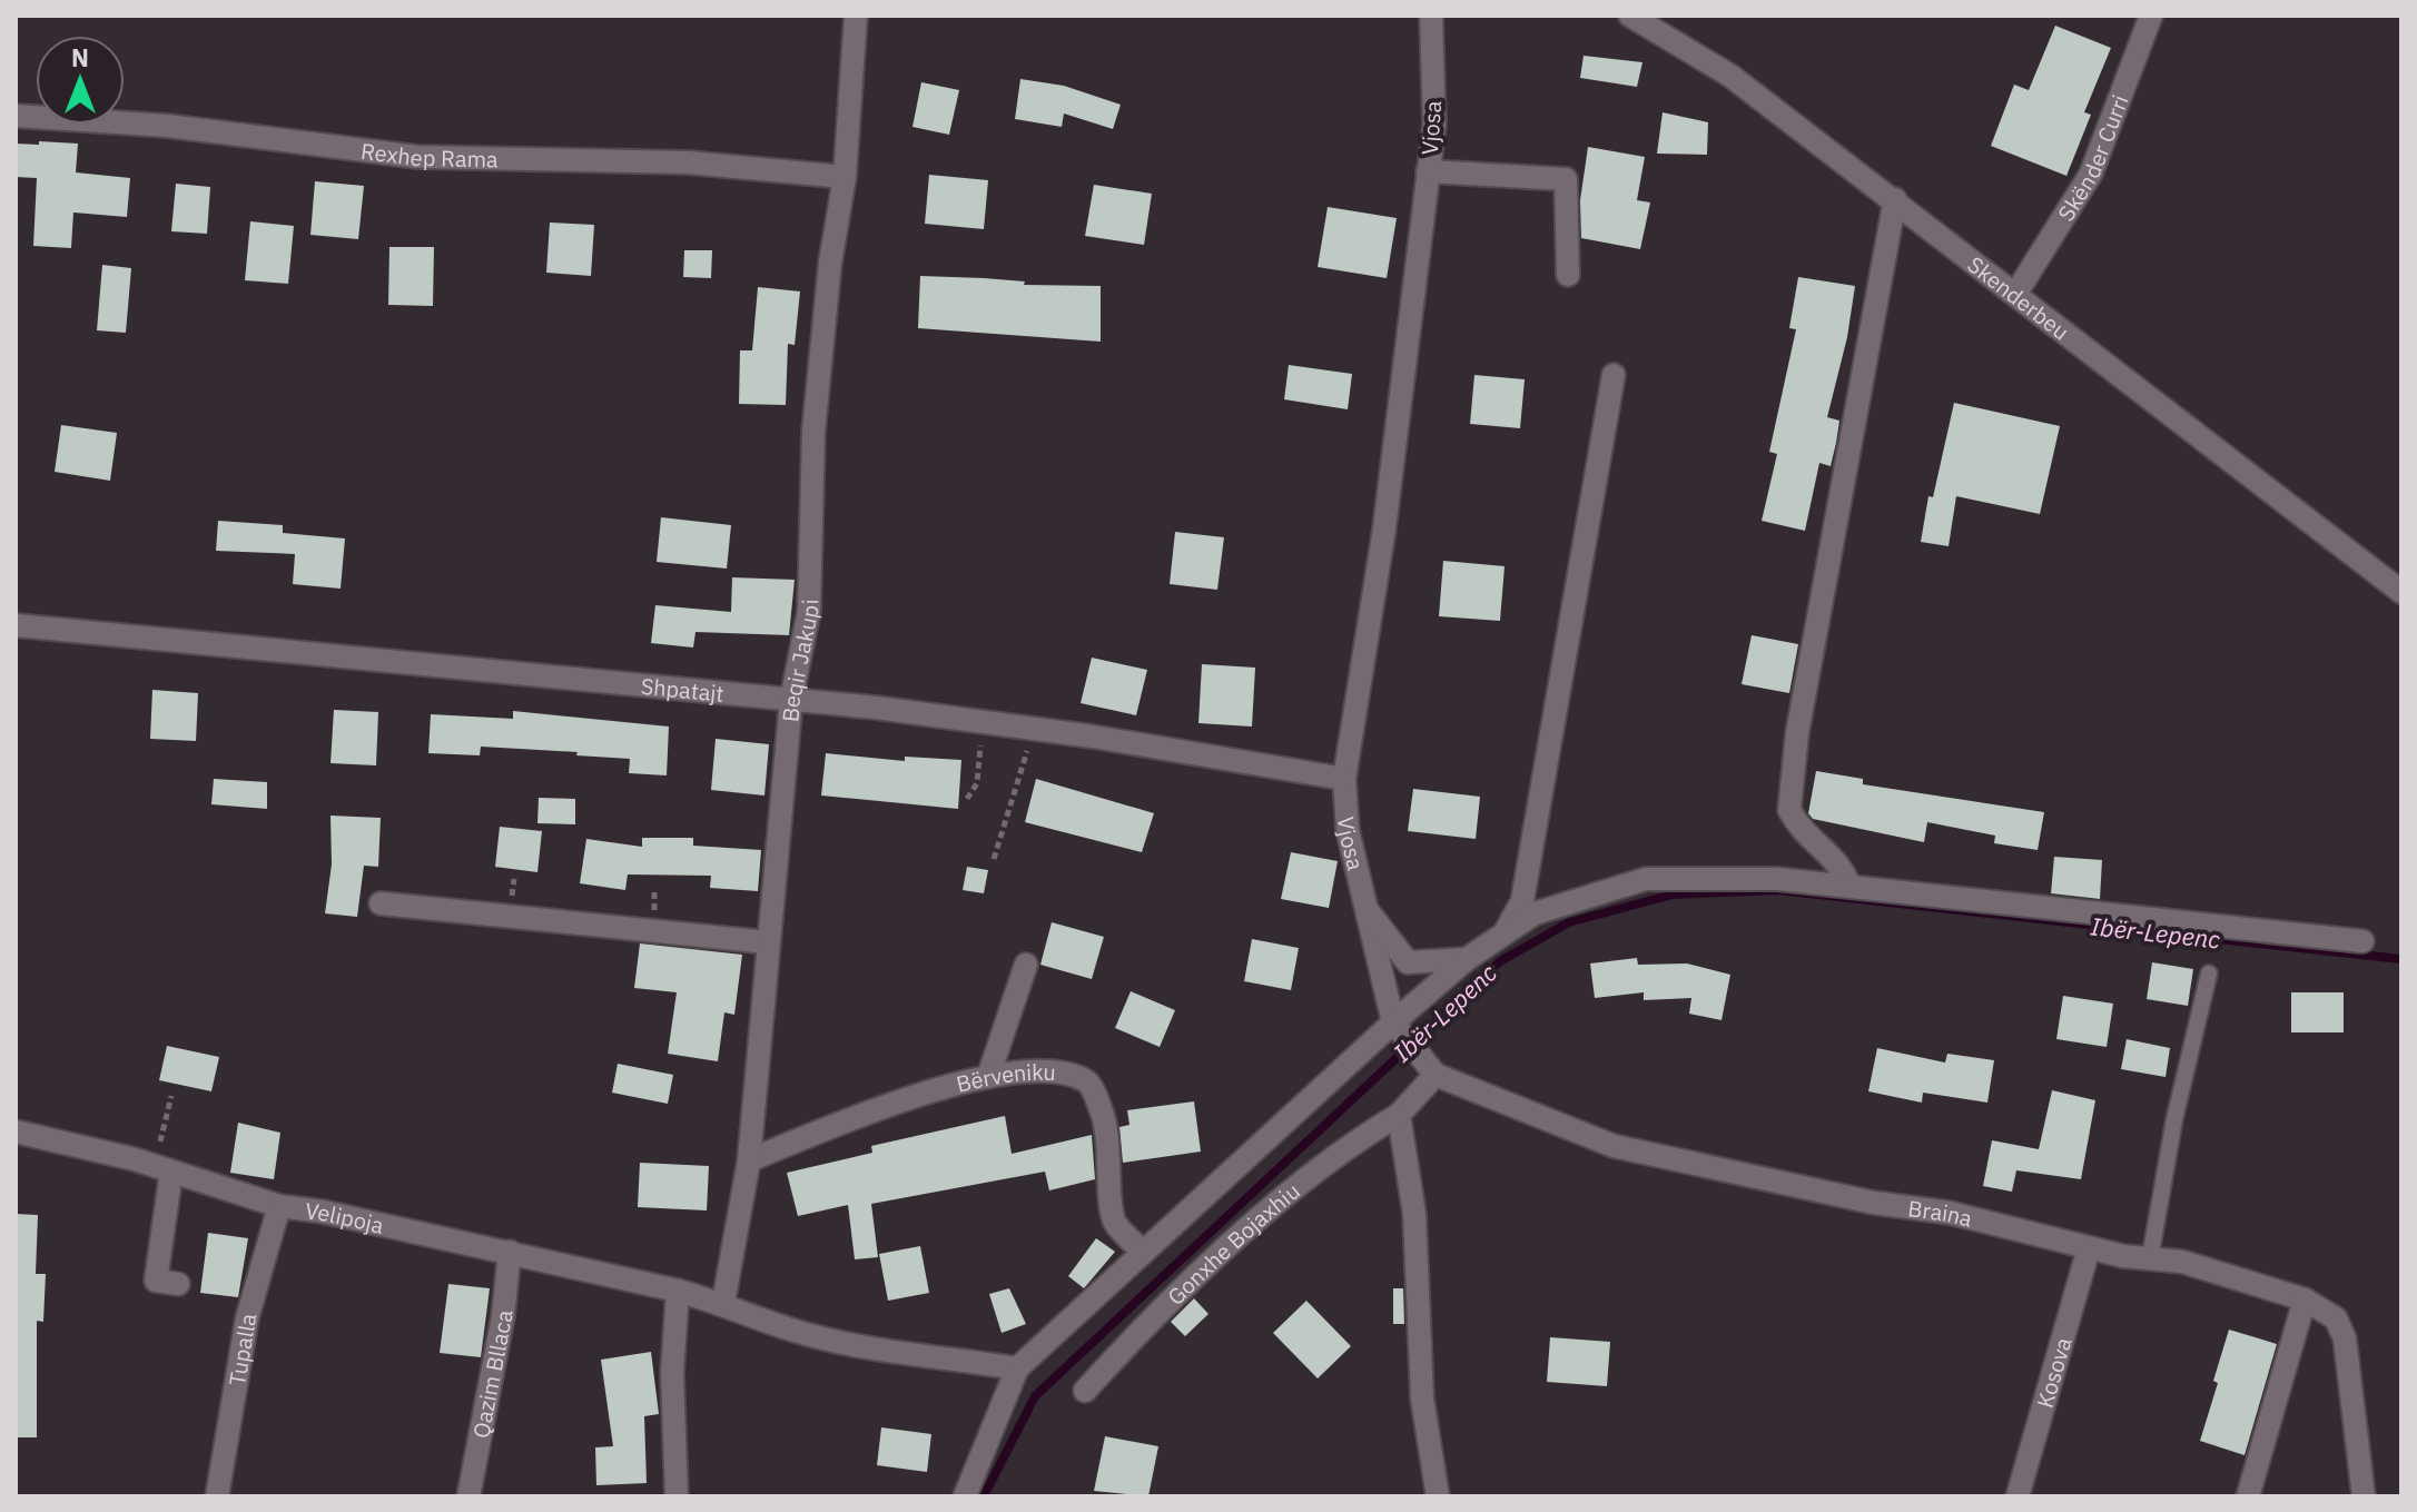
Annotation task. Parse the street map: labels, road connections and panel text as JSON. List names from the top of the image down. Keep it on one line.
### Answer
{"streets":{"street":["Vjosa","Rexhep Rama","Skënder Curri","Skenderbeu","Beqir Jakupi","Shpatajt","Bërveniku","Braina","Velipoja","Gonxhe Bojaxhiu","Tupalla","Kosova","Qazim Bllaca"]},"crossings":[["Vjosa","Shpatajt"],["Vjosa","Braina"],["Rexhep Rama","Beqir Jakupi"],["Skënder Curri","Skenderbeu"],["Beqir Jakupi","Shpatajt"],["Beqir Jakupi","Bërveniku"],["Beqir Jakupi","Velipoja"],["Braina","Gonxhe Bojaxhiu"],["Braina","Kosova"],["Velipoja","Tupalla"],["Velipoja","Qazim Bllaca"]],"water":["Ibër-Lepenc"],"north":"top"}
